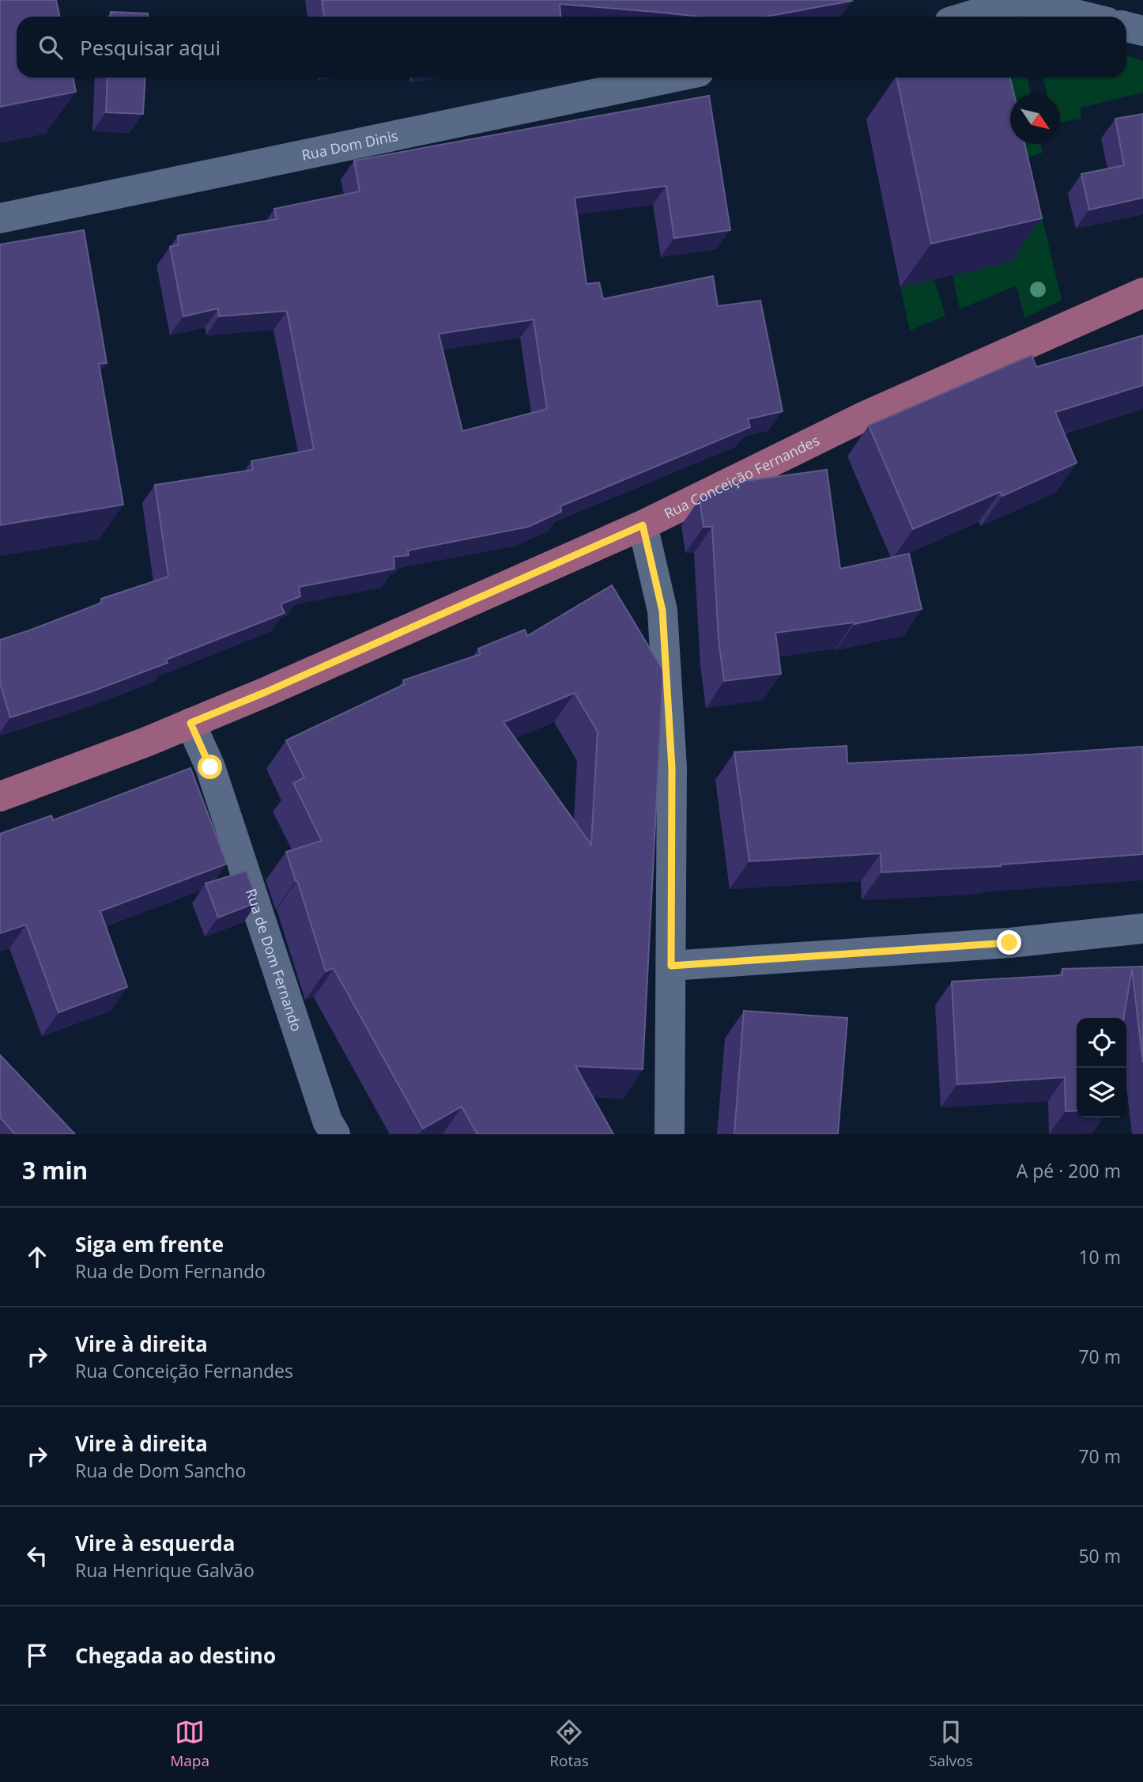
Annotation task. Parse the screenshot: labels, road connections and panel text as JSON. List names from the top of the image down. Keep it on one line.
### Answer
{"streets":{"main road":["Rua Conceição Fernandes"],"street":["Rua Dom Dinis","Rua de Dom Fernando"]},"crossings":[["Rua Conceição Fernandes","Rua de Dom Fernando"]],"north":"bottom right","page":{"search":"Pesquisar aqui","heading":["3 min","A pé · 200 m"],"list":[["Siga em frente","Rua de Dom Fernando","10 m"],["Vire à direita","Rua Conceição Fernandes","70 m"],["Vire à direita","Rua de Dom Sancho","70 m"],["Vire à esquerda","Rua Henrique Galvão","50 m"],"Chegada ao destino"],"nav":["Mapa","Rotas","Salvos"]}}
